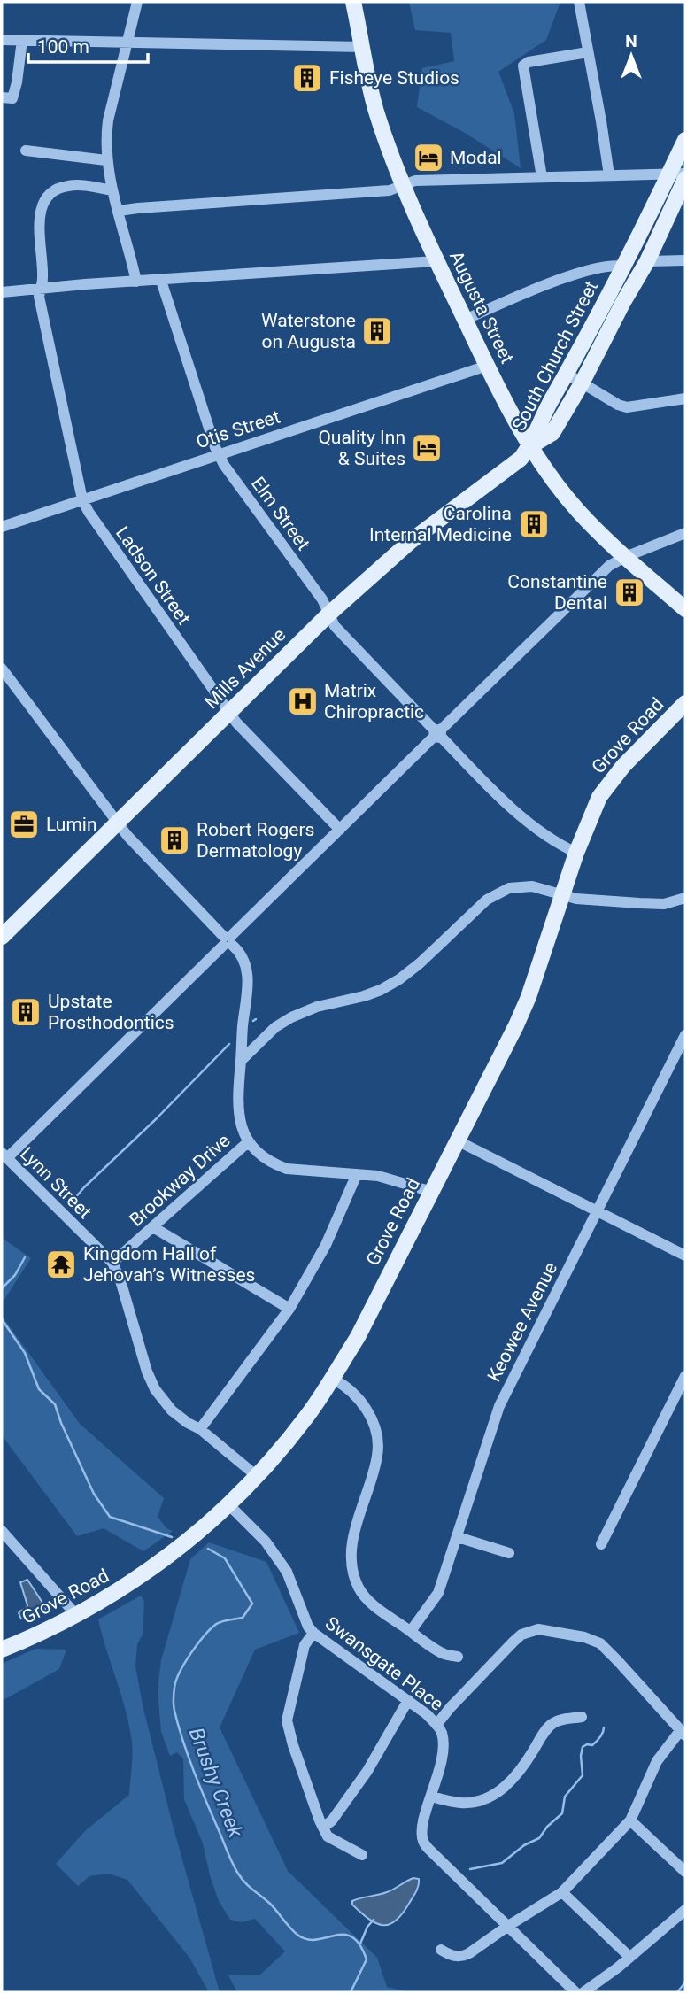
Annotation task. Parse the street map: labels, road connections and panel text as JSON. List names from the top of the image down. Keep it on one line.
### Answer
{"streets":{"main road":["Augusta Street","South Church Street","Mills Avenue","Grove Road"],"street":["Otis Street","Elm Street","Ladson Street","Brookway Drive","Lynn Street","Keowee Avenue","Swansgate Place"]},"crossings":[["Augusta Street","South Church Street"],["Augusta Street","Otis Street"],["Augusta Street","Mills Avenue"],["South Church Street","Mills Avenue"],["Otis Street","Elm Street"],["Otis Street","Ladson Street"],["Elm Street","Mills Avenue"],["Elm Street","Grove Road"],["Ladson Street","Mills Avenue"],["Grove Road","Swansgate Place"],["Brookway Drive","Lynn Street"]],"water":["Brushy Creek"],"places":{"building":["Fisheye Studios","Waterstone on Augusta","Carolina Internal Medicine","Constantine Dental","Robert Rogers Dermatology","Upstate Prosthodontics"],"hotel":["Modal","Quality Inn & Suites"],"hospital":["Matrix Chiropractic"],"office":["Lumin"],"temple":["Kingdom Hall of Jehovah’s Witnesses"]},"scale_bar":"100 m","north":"top"}
